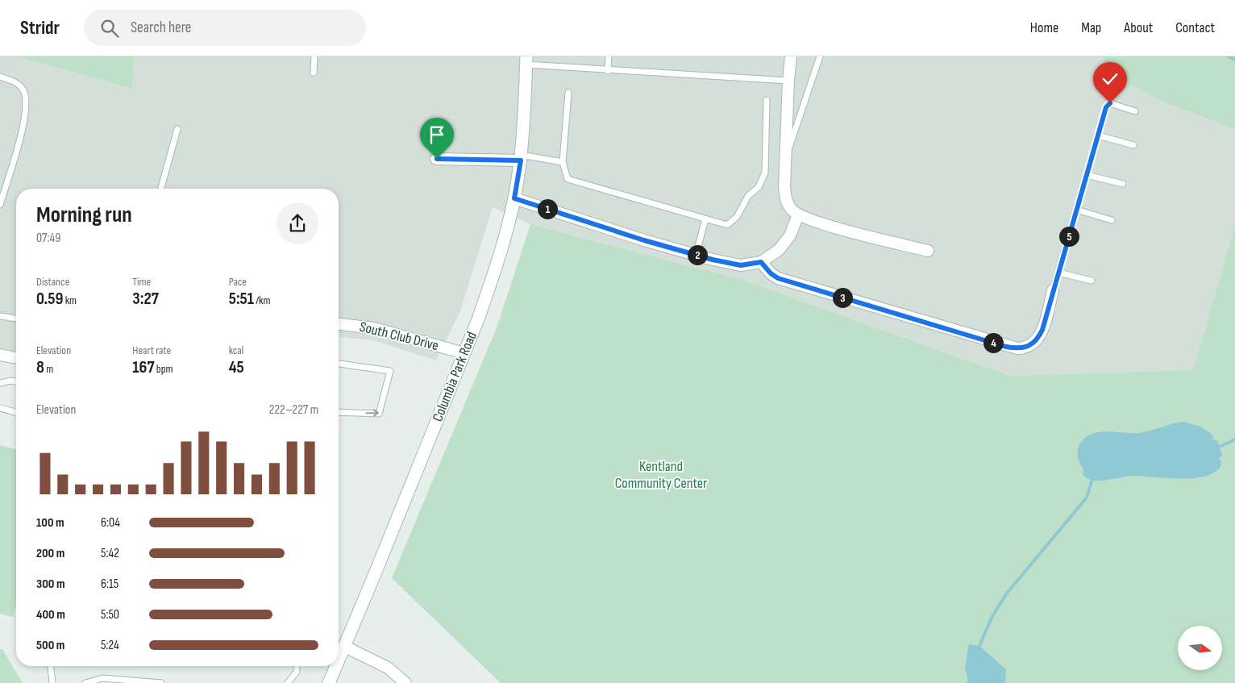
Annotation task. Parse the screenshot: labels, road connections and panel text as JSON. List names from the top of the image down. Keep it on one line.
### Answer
{"streets":{"street":["South Club Drive","Columbia Park Road"]},"crossings":[["South Club Drive","Columbia Park Road"]],"parks":["Kentland Community Center"],"north":"right","page":{"header":"Stridr","search":"Search here","nav":["Home","Map","About","Contact"],"heading":["Morning run","07:49"],"pins":["1","5","2","3","4"],"stats":[["Distance","0.59 km"],["Time","3:27"],["Pace","5:51 /km"],["Elevation","8 m"],["Heart rate","167 bpm"],["kcal","45"]],"chart":["Elevation","222–227 m"],"list":[{"name":"100 m","note":"6:04"},{"name":"200 m","note":"5:42"},{"name":"300 m","note":"6:15"},{"name":"400 m","note":"5:50"},{"name":"500 m","note":"5:24"}]}}
